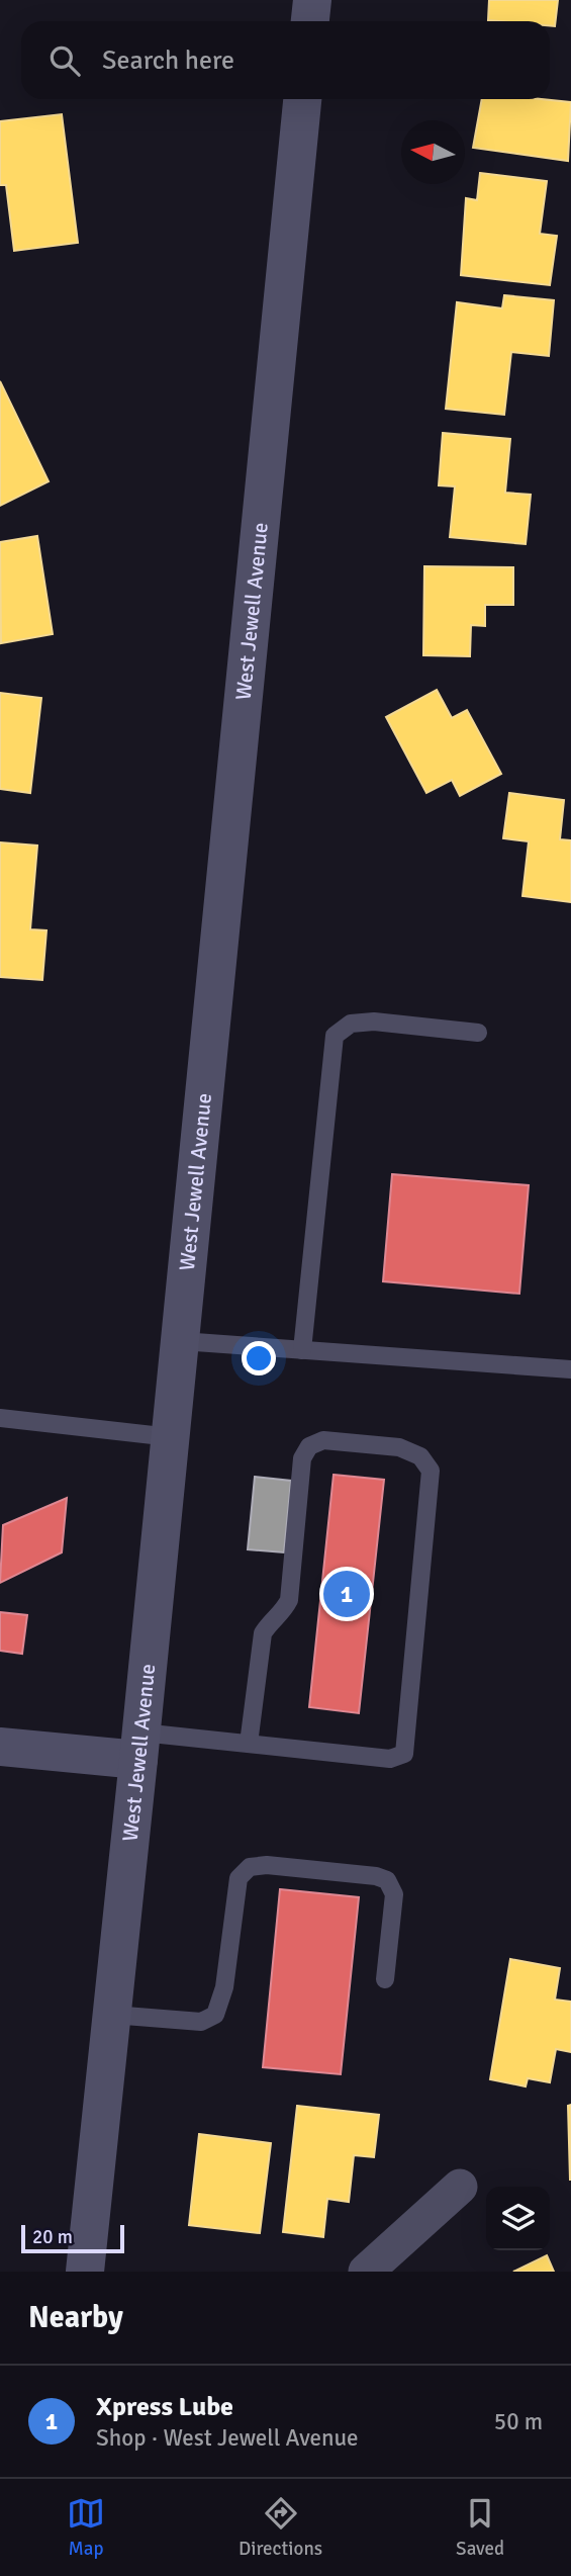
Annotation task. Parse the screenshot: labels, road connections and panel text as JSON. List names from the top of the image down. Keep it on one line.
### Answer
{"streets":{"main road":["West Jewell Avenue"]},"scale_bar":"20 m","north":"left","page":{"search":"Search here","pins":"1","scale":"20 m","heading":"Nearby","list":[{"mark":"1","name":"Xpress Lube","note":"Shop · West Jewell Avenue","value":"50 m"}],"nav":["Map","Directions","Saved"]}}
